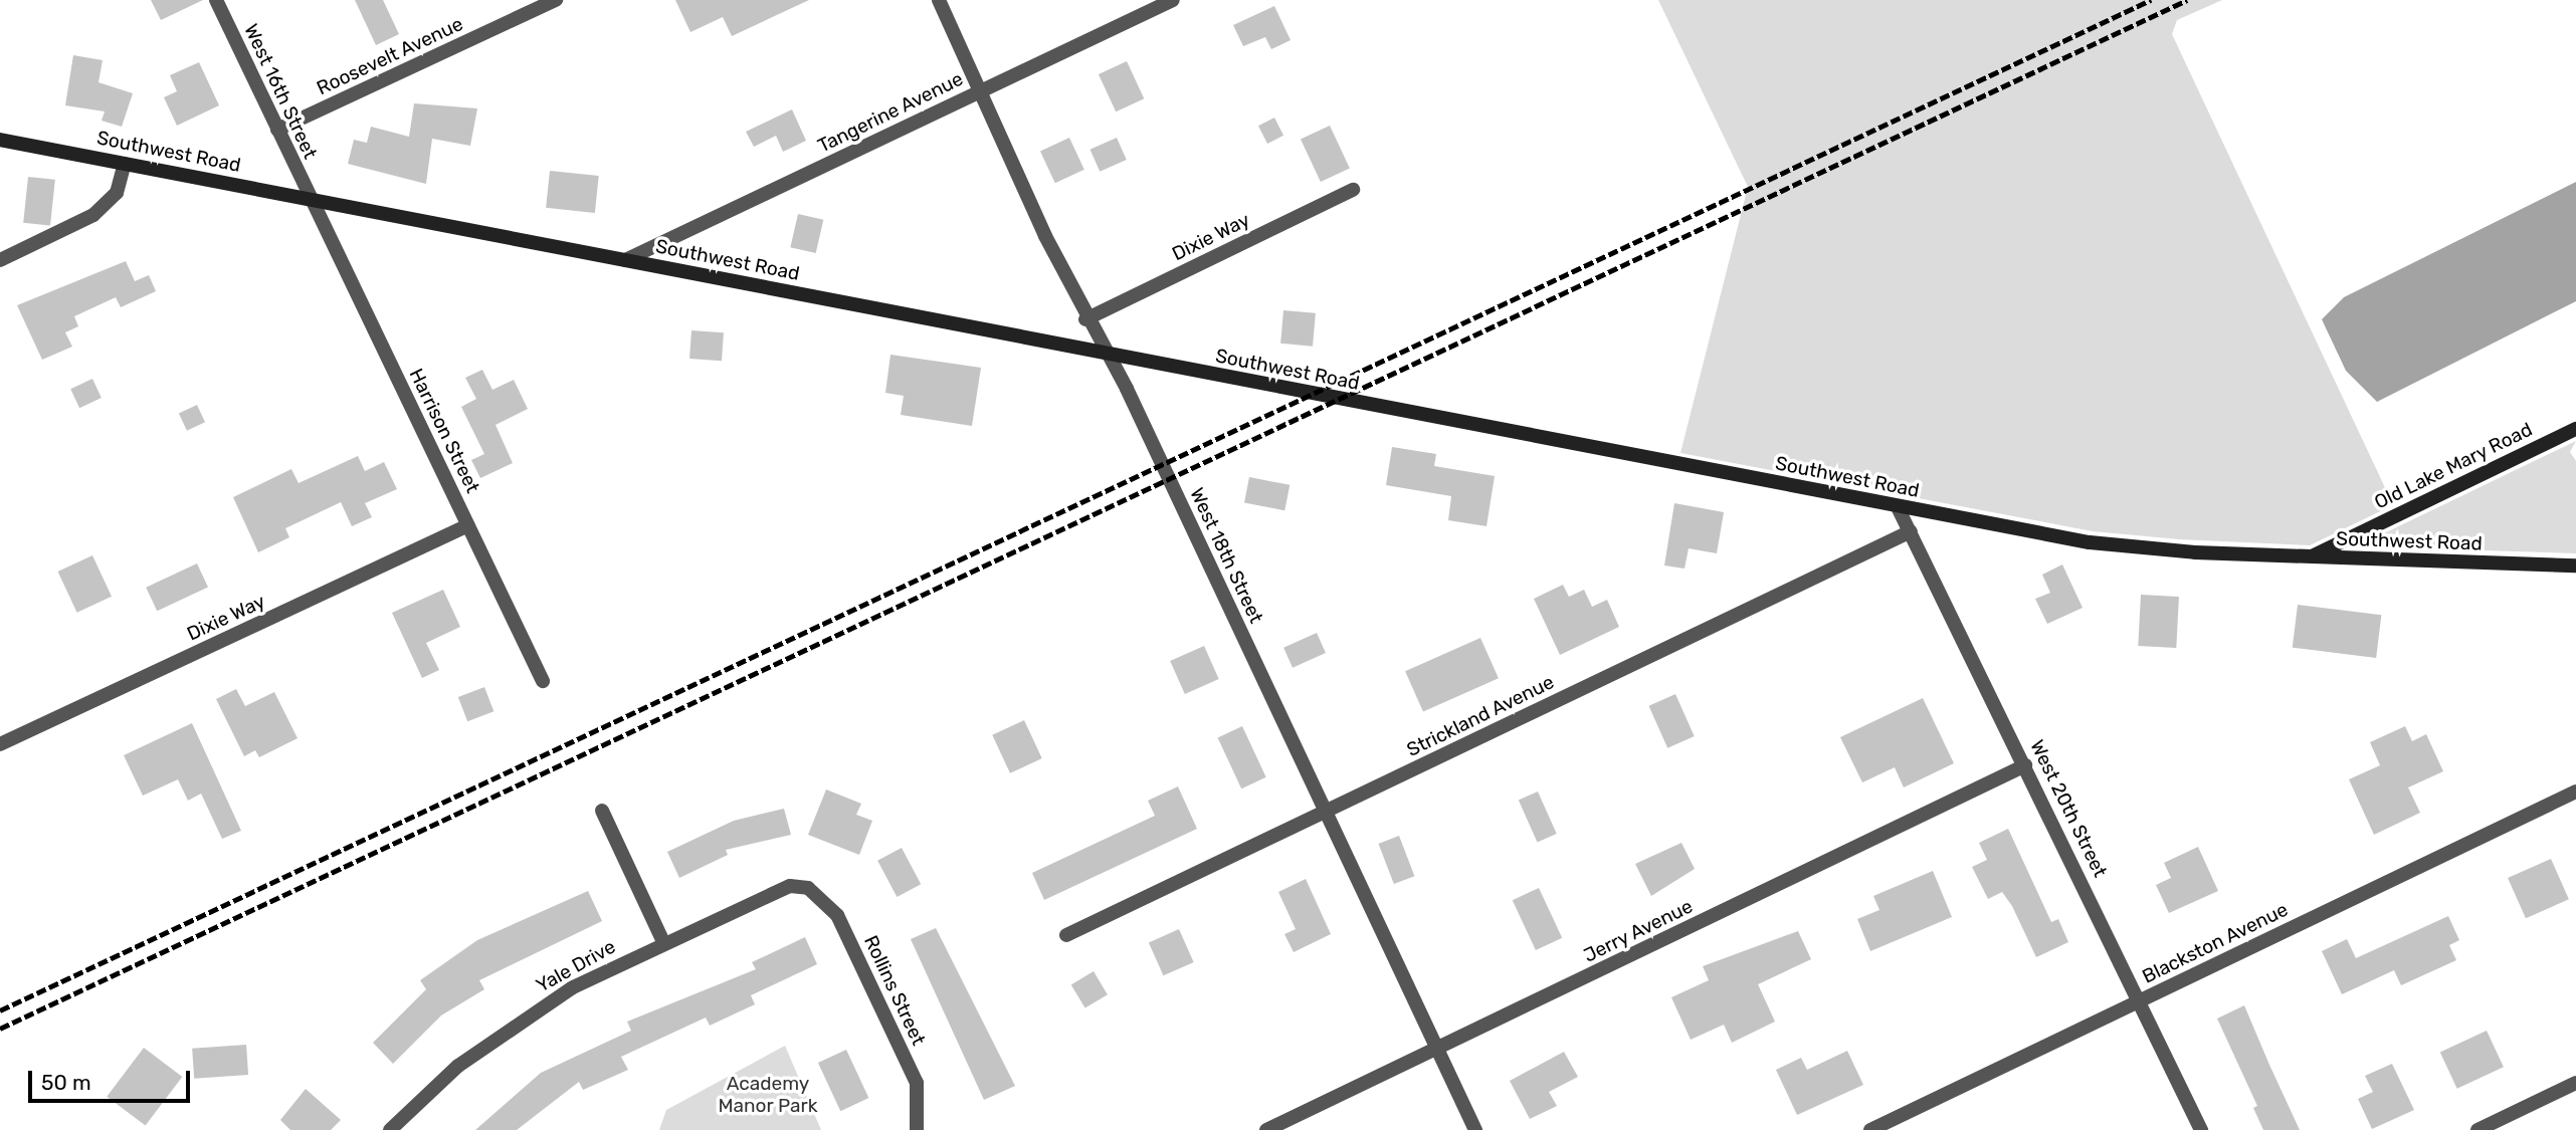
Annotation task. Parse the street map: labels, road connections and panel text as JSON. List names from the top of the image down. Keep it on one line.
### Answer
{"streets":{"street":["Roosevelt Avenue","West 16th Street","Tangerine Avenue","Southwest Road","Dixie Way","Harrison Street","Old Lake Mary Road","West 18th Street","Strickland Avenue","West 20th Street","Jerry Avenue","Blackston Avenue","Yale Drive","Rollins Street"]},"crossings":[["Roosevelt Avenue","West 16th Street"],["West 16th Street","Southwest Road"],["West 16th Street","Harrison Street"],["Tangerine Avenue","Southwest Road"],["Tangerine Avenue","West 18th Street"],["Southwest Road","Harrison Street"],["Southwest Road","Old Lake Mary Road"],["Southwest Road","West 18th Street"],["Southwest Road","West 20th Street"],["Dixie Way","Harrison Street"],["Dixie Way","West 18th Street"],["West 18th Street","Strickland Avenue"],["West 18th Street","Jerry Avenue"],["Strickland Avenue","West 20th Street"],["West 20th Street","Jerry Avenue"],["West 20th Street","Blackston Avenue"],["Yale Drive","Rollins Street"]],"parks":["Academy Manor Park"],"scale_bar":"50 m"}
